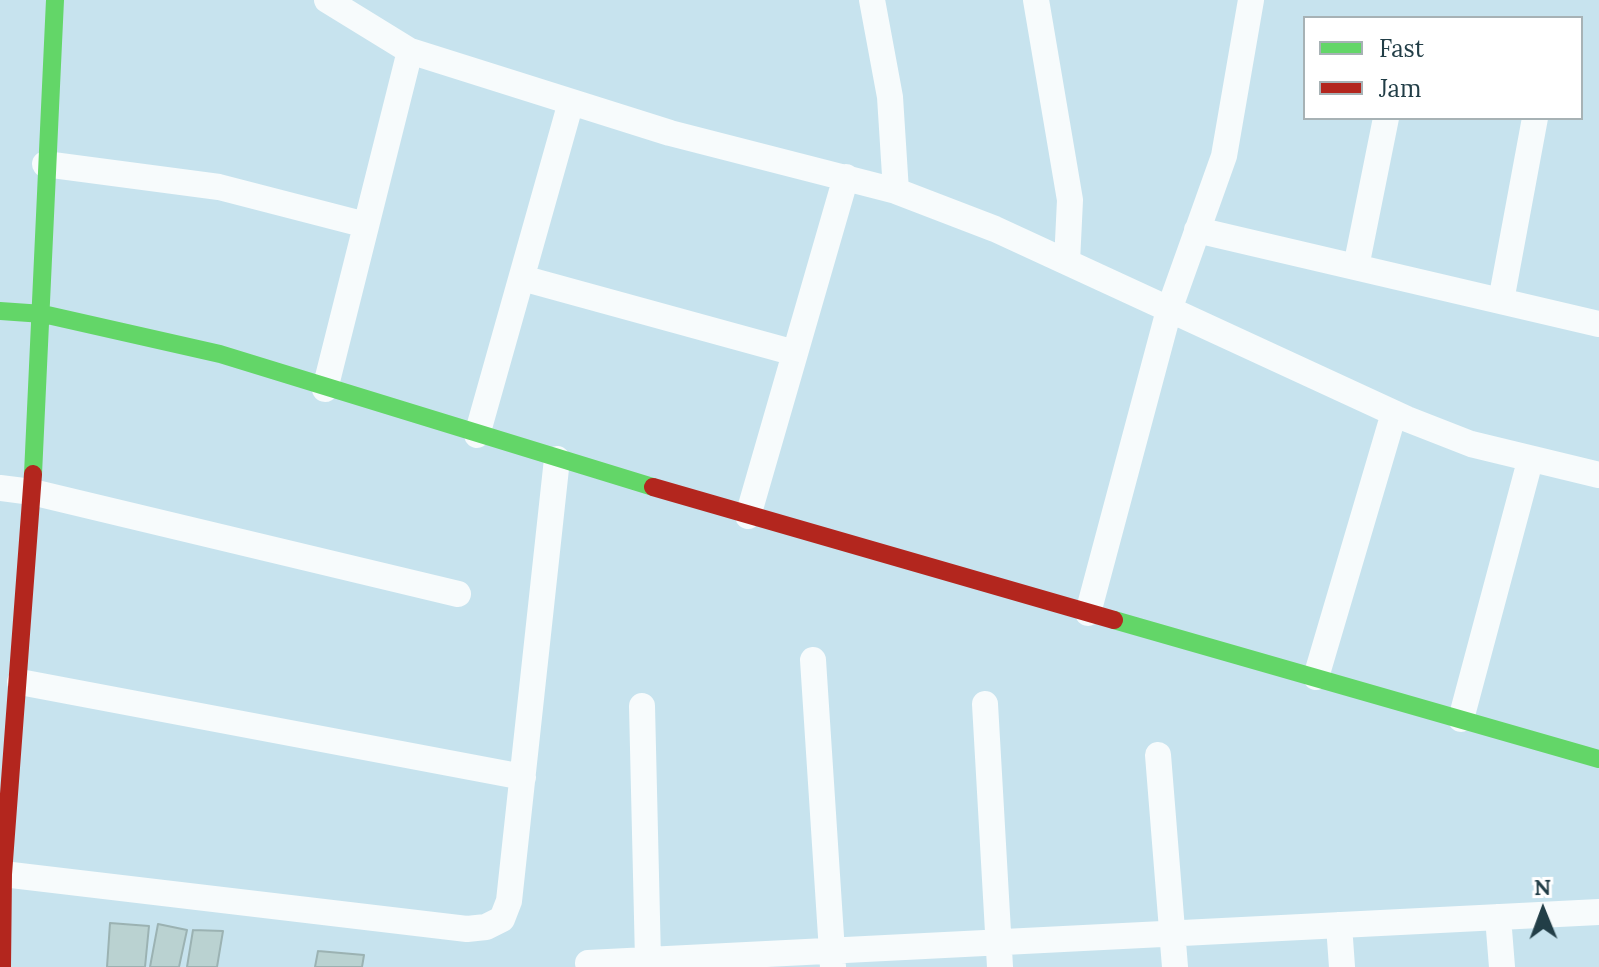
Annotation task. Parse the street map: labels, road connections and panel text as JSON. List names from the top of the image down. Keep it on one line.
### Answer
{"legend":["Fast","Jam"],"north":"top"}
